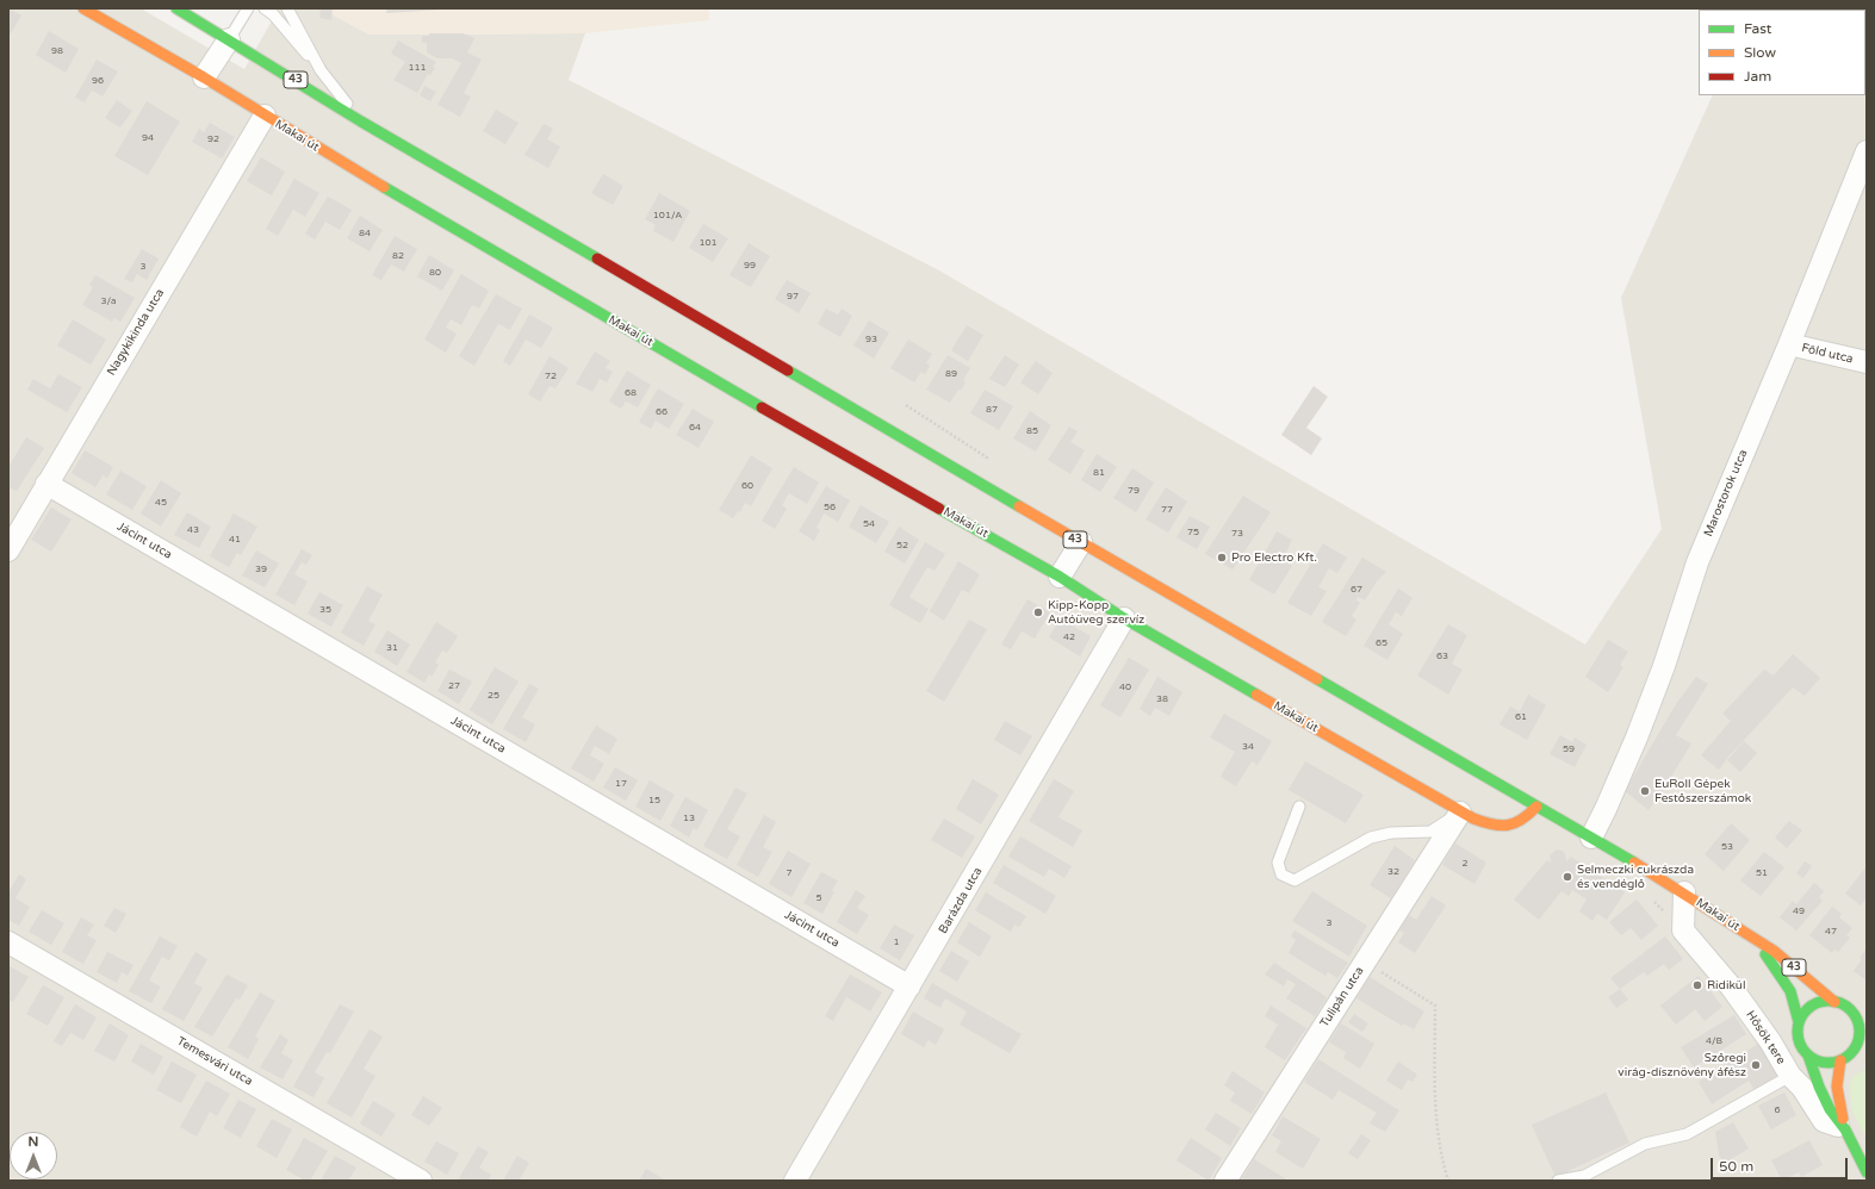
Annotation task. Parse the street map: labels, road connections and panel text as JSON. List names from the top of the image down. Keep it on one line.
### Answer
{"streets":{"main road":["43","Makai út"],"street":["Nagykikinda utca","Föld utca","Marostorok utca","Jácint utca","Barázda utca","Tulipán utca","Hősök tere","Temesvári utca"]},"crossings":[["Makai út","Nagykikinda utca"],["Makai út","Marostorok utca"],["Makai út","Barázda utca"],["Makai út","Tulipán utca"],["Makai út","Hősök tere"],["Nagykikinda utca","Jácint utca"],["Föld utca","Marostorok utca"],["Jácint utca","Barázda utca"]],"places":["Pro Electro Kft.","Kipp-Kopp Autóüveg szervíz","EuRoll Gépek Festőszerszámok","Selmeczki cukrászda és vendéglő","Ridikül","Szőregi virág-dísznövény áfész"],"house_numbers":["98","111","96","94","92","101/A","84","101","82","99","3","80","97","3/a","93","89","72","68","87","66","64","85","81","60","79","45","56","77","54","43","75","73","41","52","39","67","35","42","65","31","63","27","40","25","38","61","34","59","17","15","13","53","2","32","7","51","5","49","3","47","1","4/B","6"],"legend":["Fast","Slow","Jam"],"scale_bar":"50 m","north":"top"}
